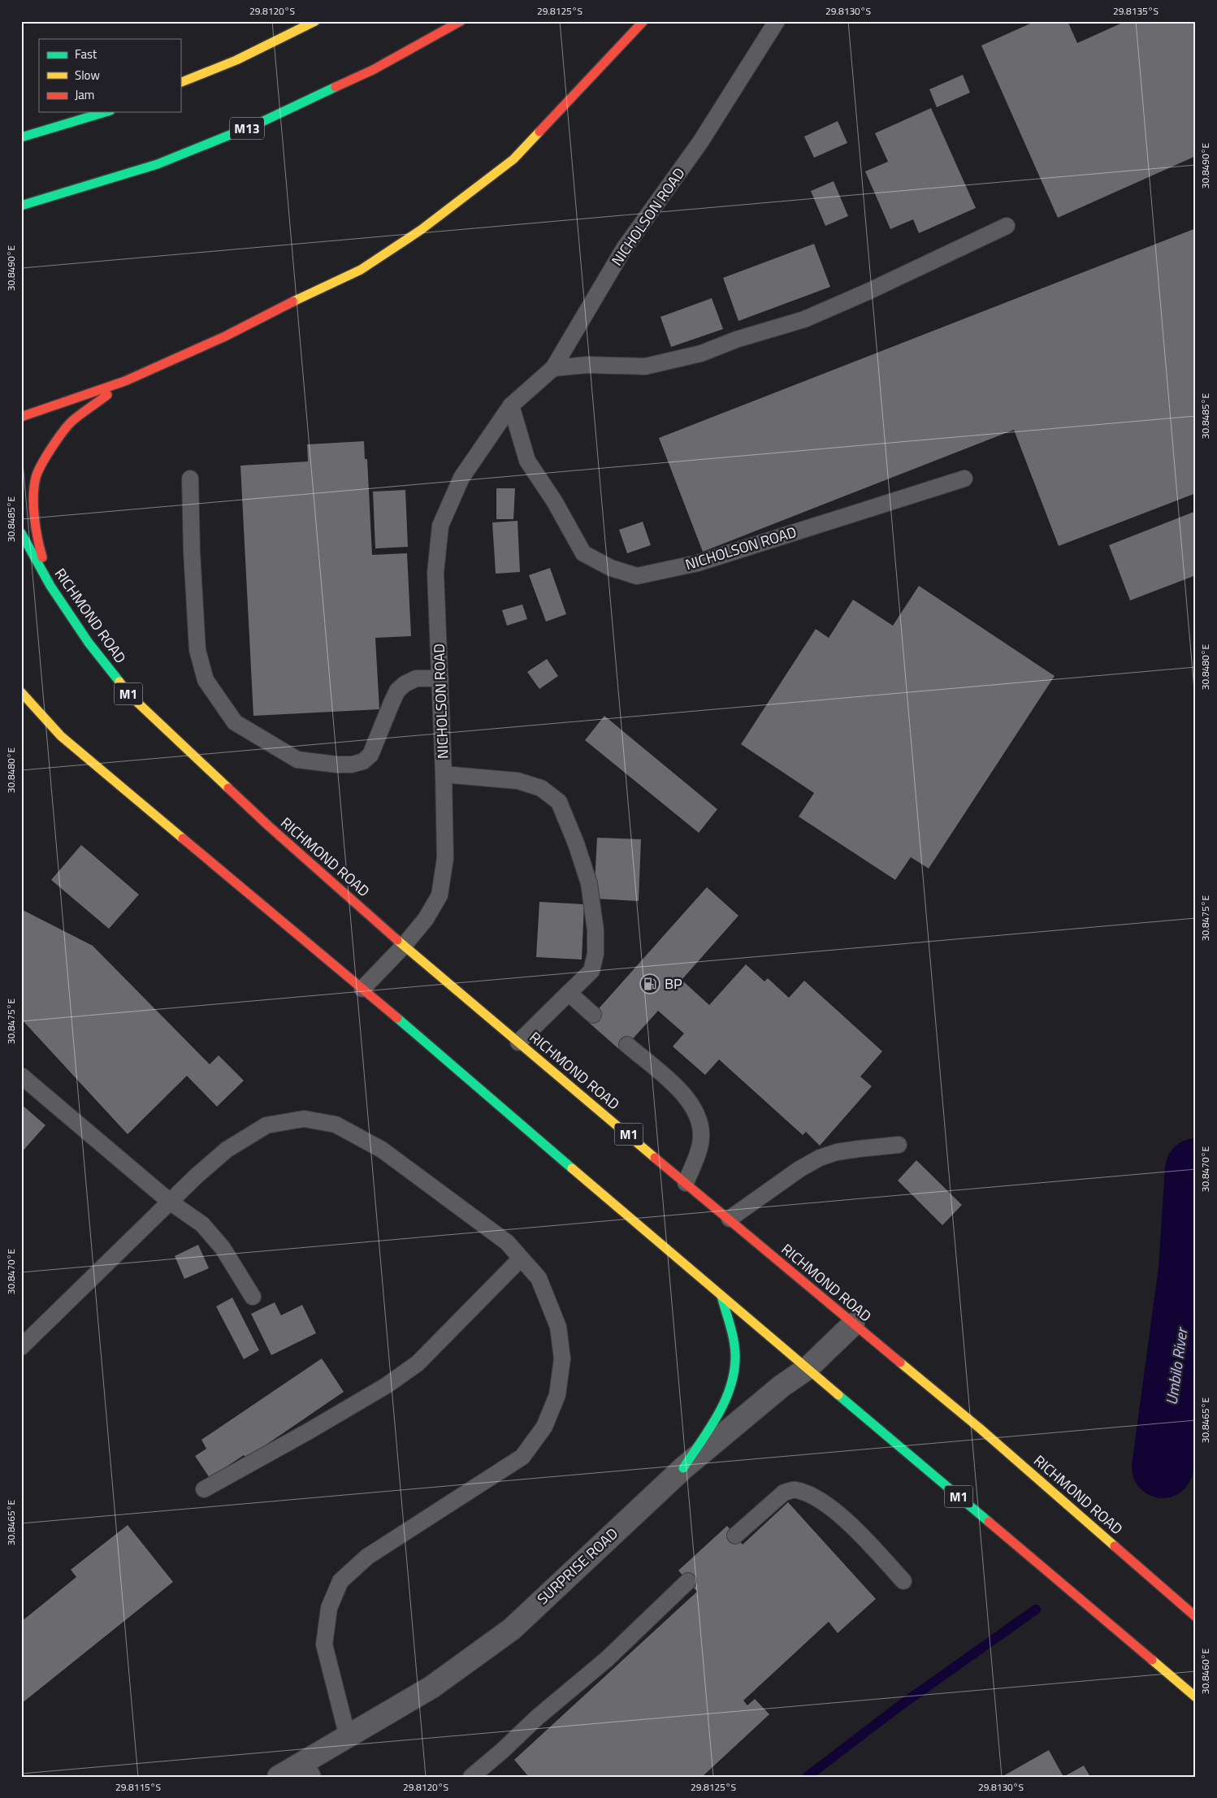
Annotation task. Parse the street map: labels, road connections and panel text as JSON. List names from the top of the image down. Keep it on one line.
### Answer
{"streets":{"highway":["M13","RICHMOND ROAD","M1"],"street":["SURPRISE ROAD"],"lane":["NICHOLSON ROAD"]},"crossings":[["NICHOLSON ROAD","RICHMOND ROAD"],["NICHOLSON ROAD","M1"],["RICHMOND ROAD","SURPRISE ROAD"],["M1","SURPRISE ROAD"]],"water":["Umbilo River"],"places":{"fuel station":["BP"]},"legend":["Fast","Slow","Jam"],"coordinates":["29.8120°S","29.8125°S","29.8130°S","29.8135°S","30.8490°E","30.8485°E","30.8480°E","30.8475°E","30.8470°E","30.8465°E","30.8460°E","29.8115°S"]}
